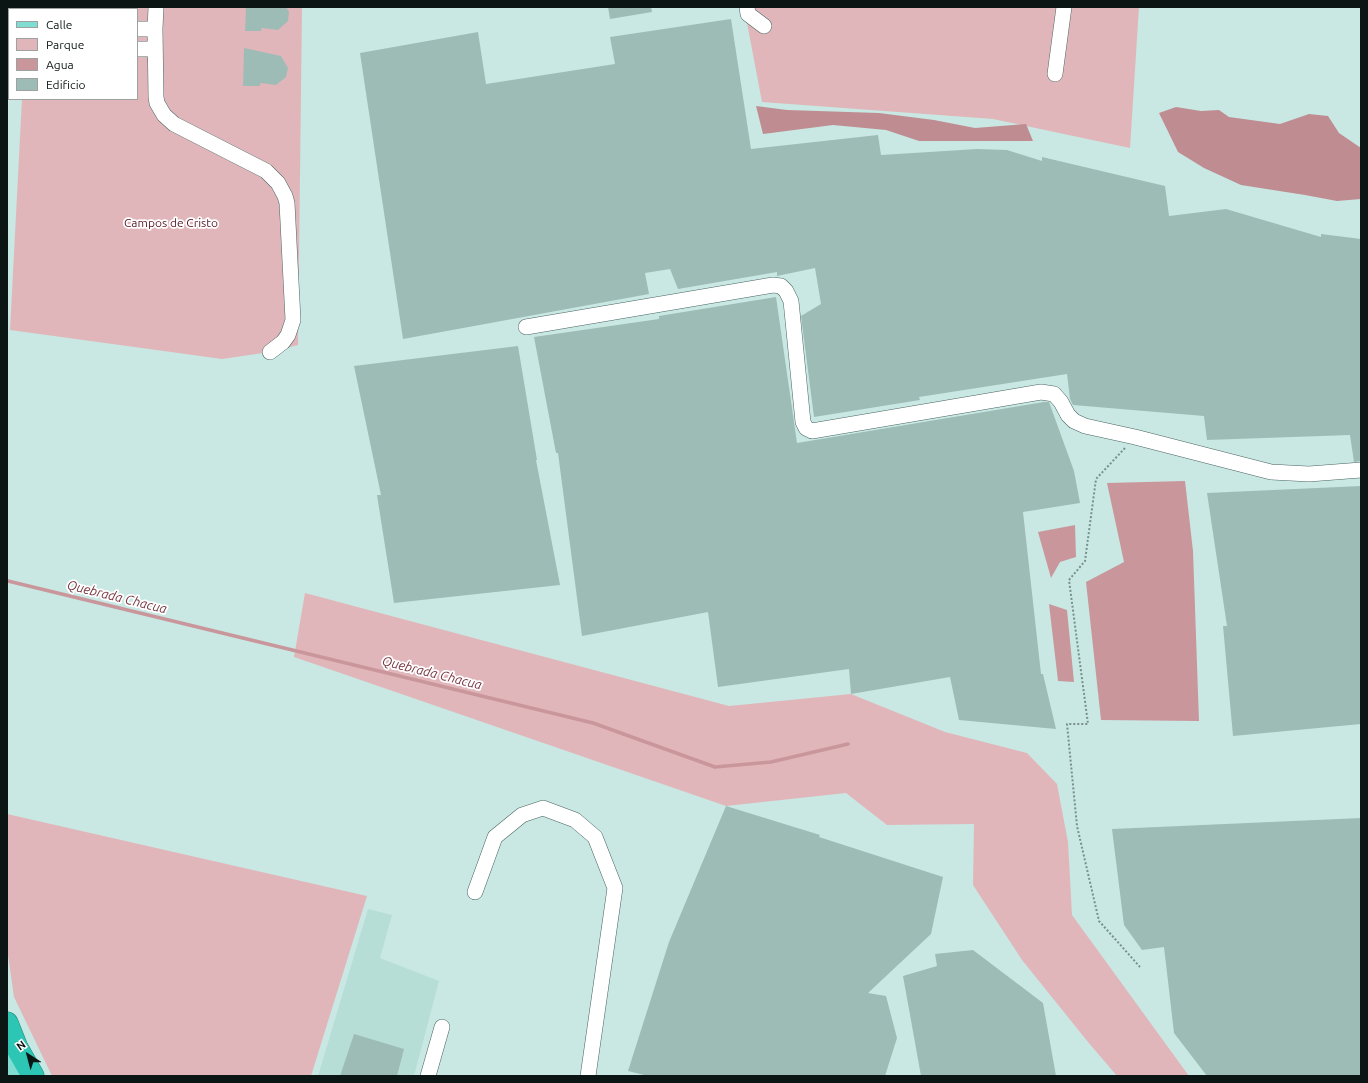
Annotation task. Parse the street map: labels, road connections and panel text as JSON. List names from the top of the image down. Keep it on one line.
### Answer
{"water":["Quebrada Chacua"],"parks":["Campos de Cristo"],"legend":["Calle","Parque","Agua","Edificio"],"north":"top left"}
